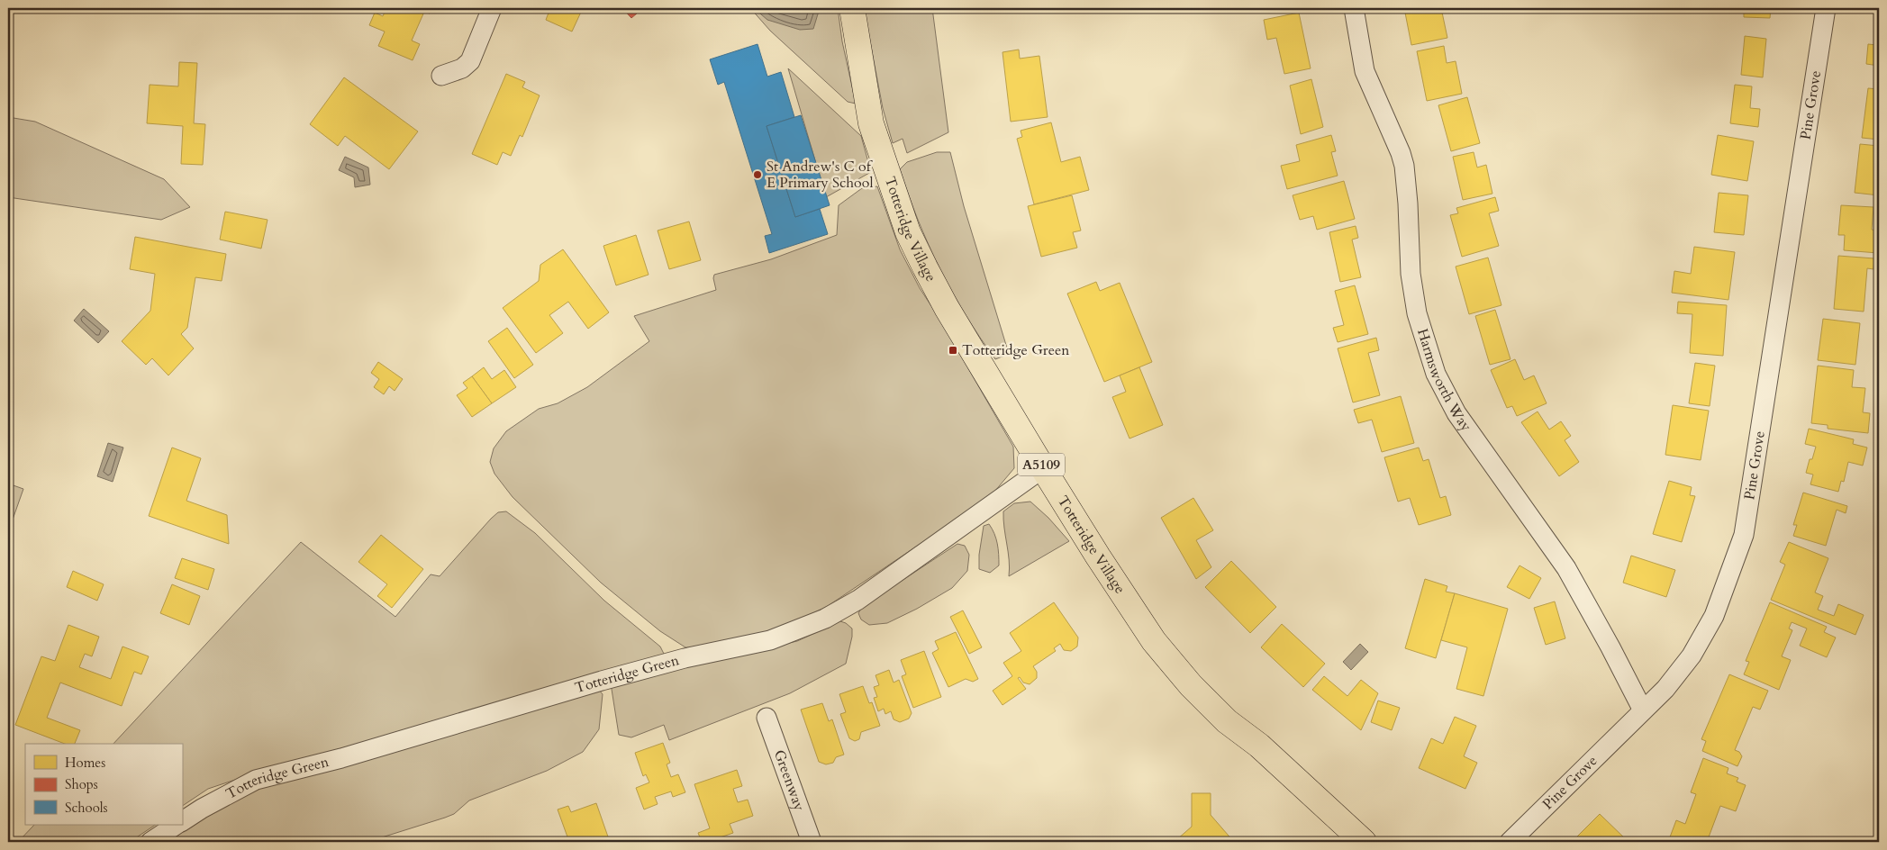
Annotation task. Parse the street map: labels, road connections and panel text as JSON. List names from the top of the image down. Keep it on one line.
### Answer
{"streets":{"main road":["Totteridge Village","A5109"],"street":["Pine Grove","Harmsworth Way","Totteridge Green","Greenway"]},"crossings":[["Pine Grove","Harmsworth Way"],["Totteridge Village","Totteridge Green"]],"places":{"other":["St Andrew's C of E Primary School"],"transit":["Totteridge Green"]},"legend":["Homes","Shops","Schools"]}
